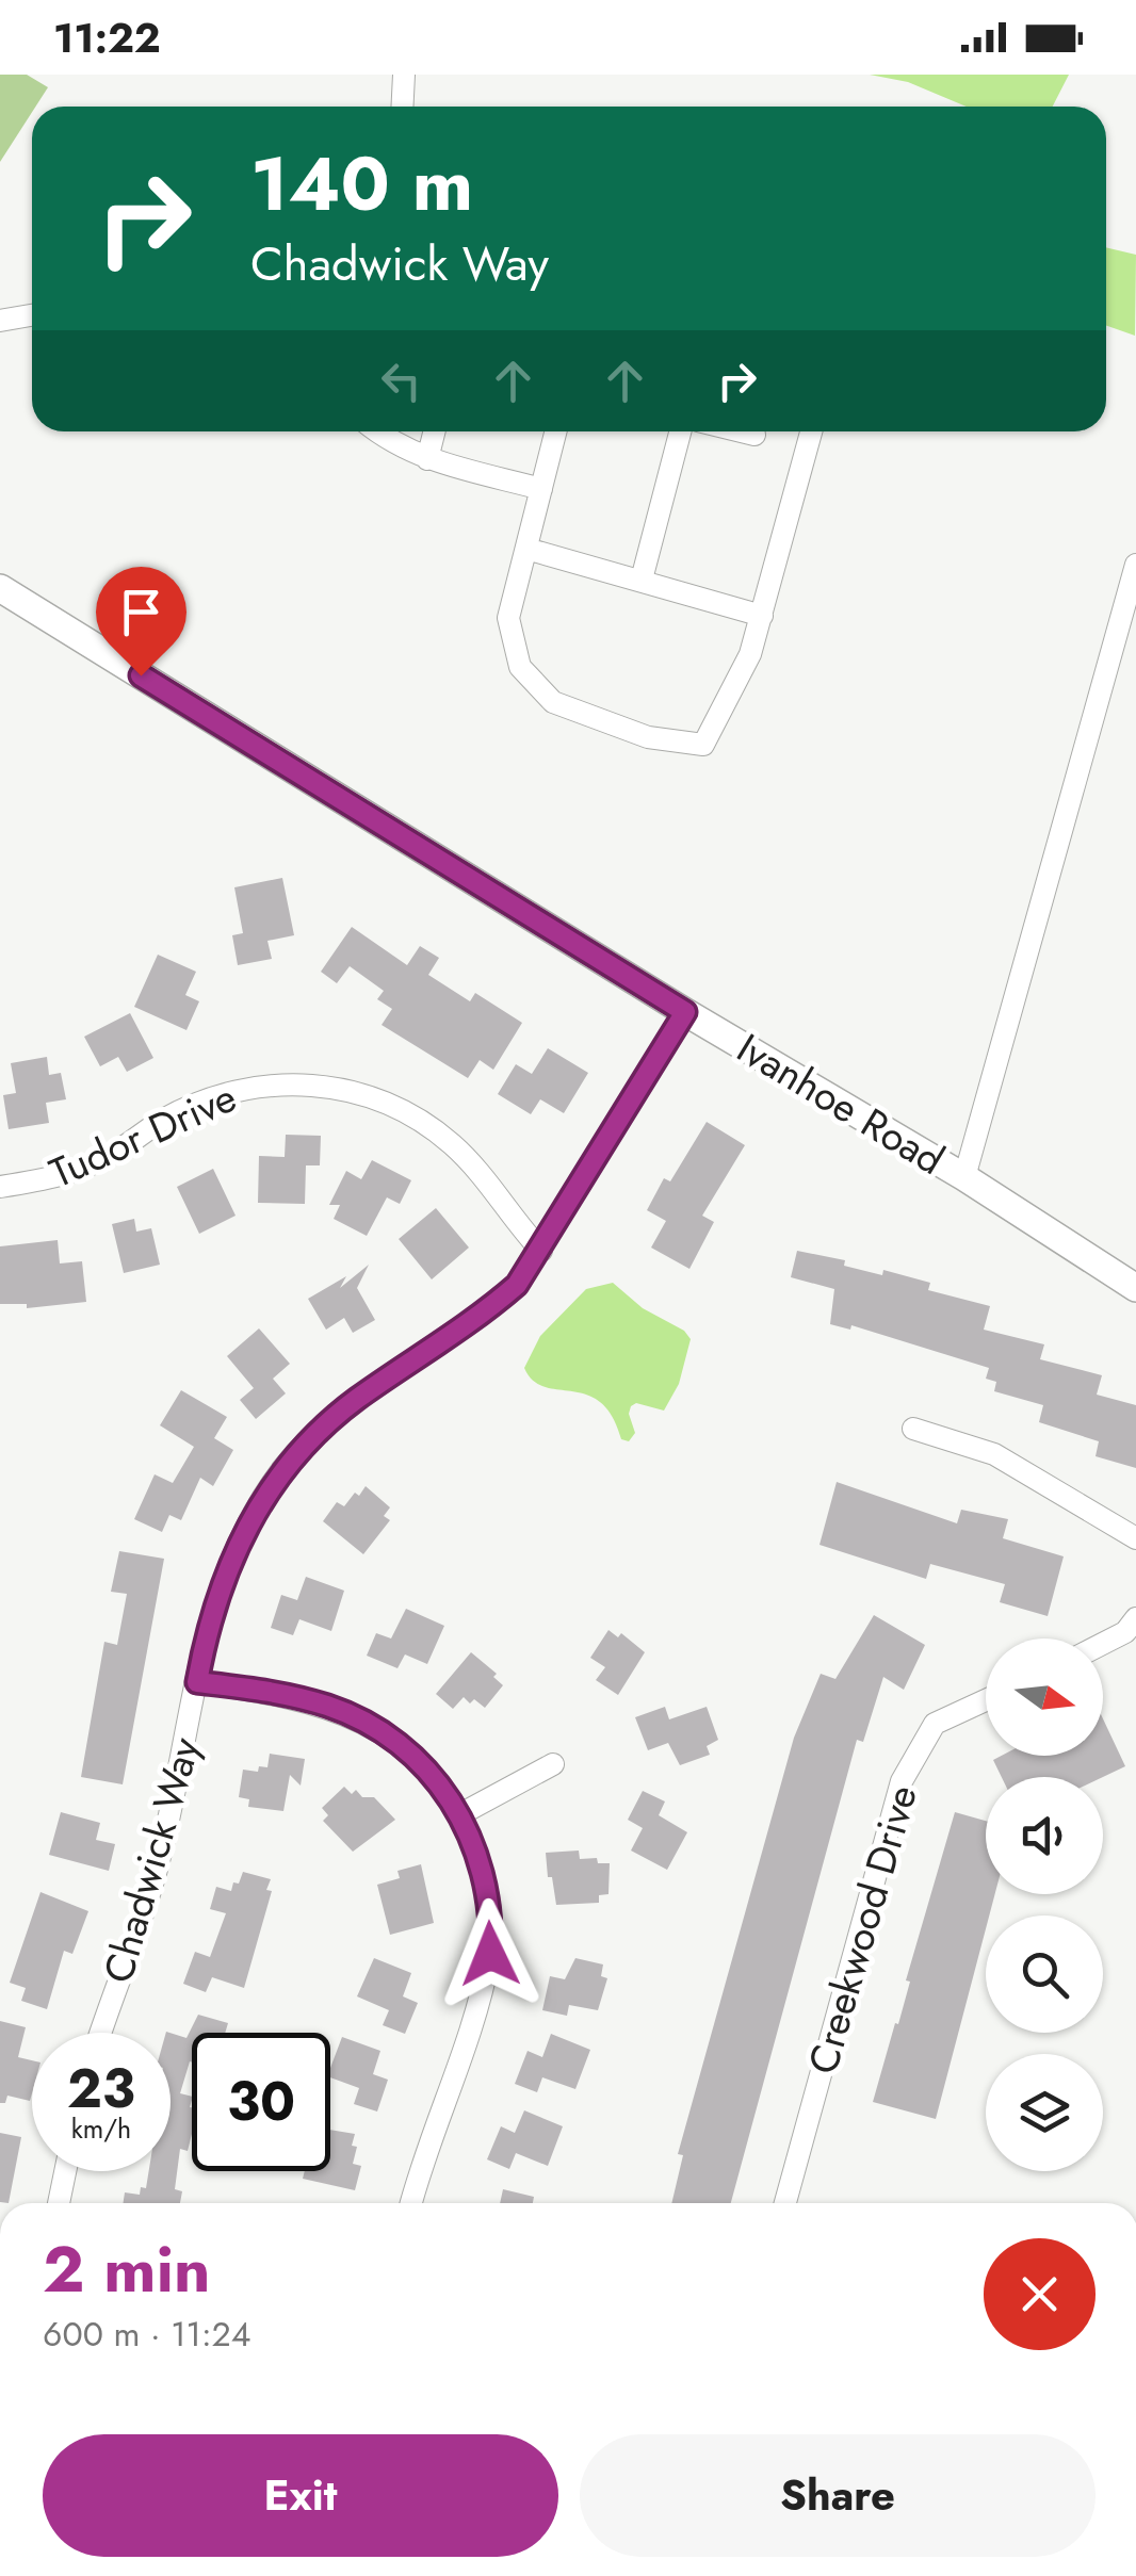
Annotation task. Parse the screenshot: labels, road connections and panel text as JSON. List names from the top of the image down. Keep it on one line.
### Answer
{"streets":{"main road":["Ivanhoe Road"],"street":["Tudor Drive","Chadwick Way","Creekwood Drive"]},"crossings":[["Ivanhoe Road","Chadwick Way"],["Tudor Drive","Chadwick Way"]],"north":"right","page":{"status":"11:22","turn":["140 m","Chadwick Way"],"speed":"23 km/h","limit":"30","heading":["2 min","600 m · 11:24"],"buttons":["Exit","Share"]}}
